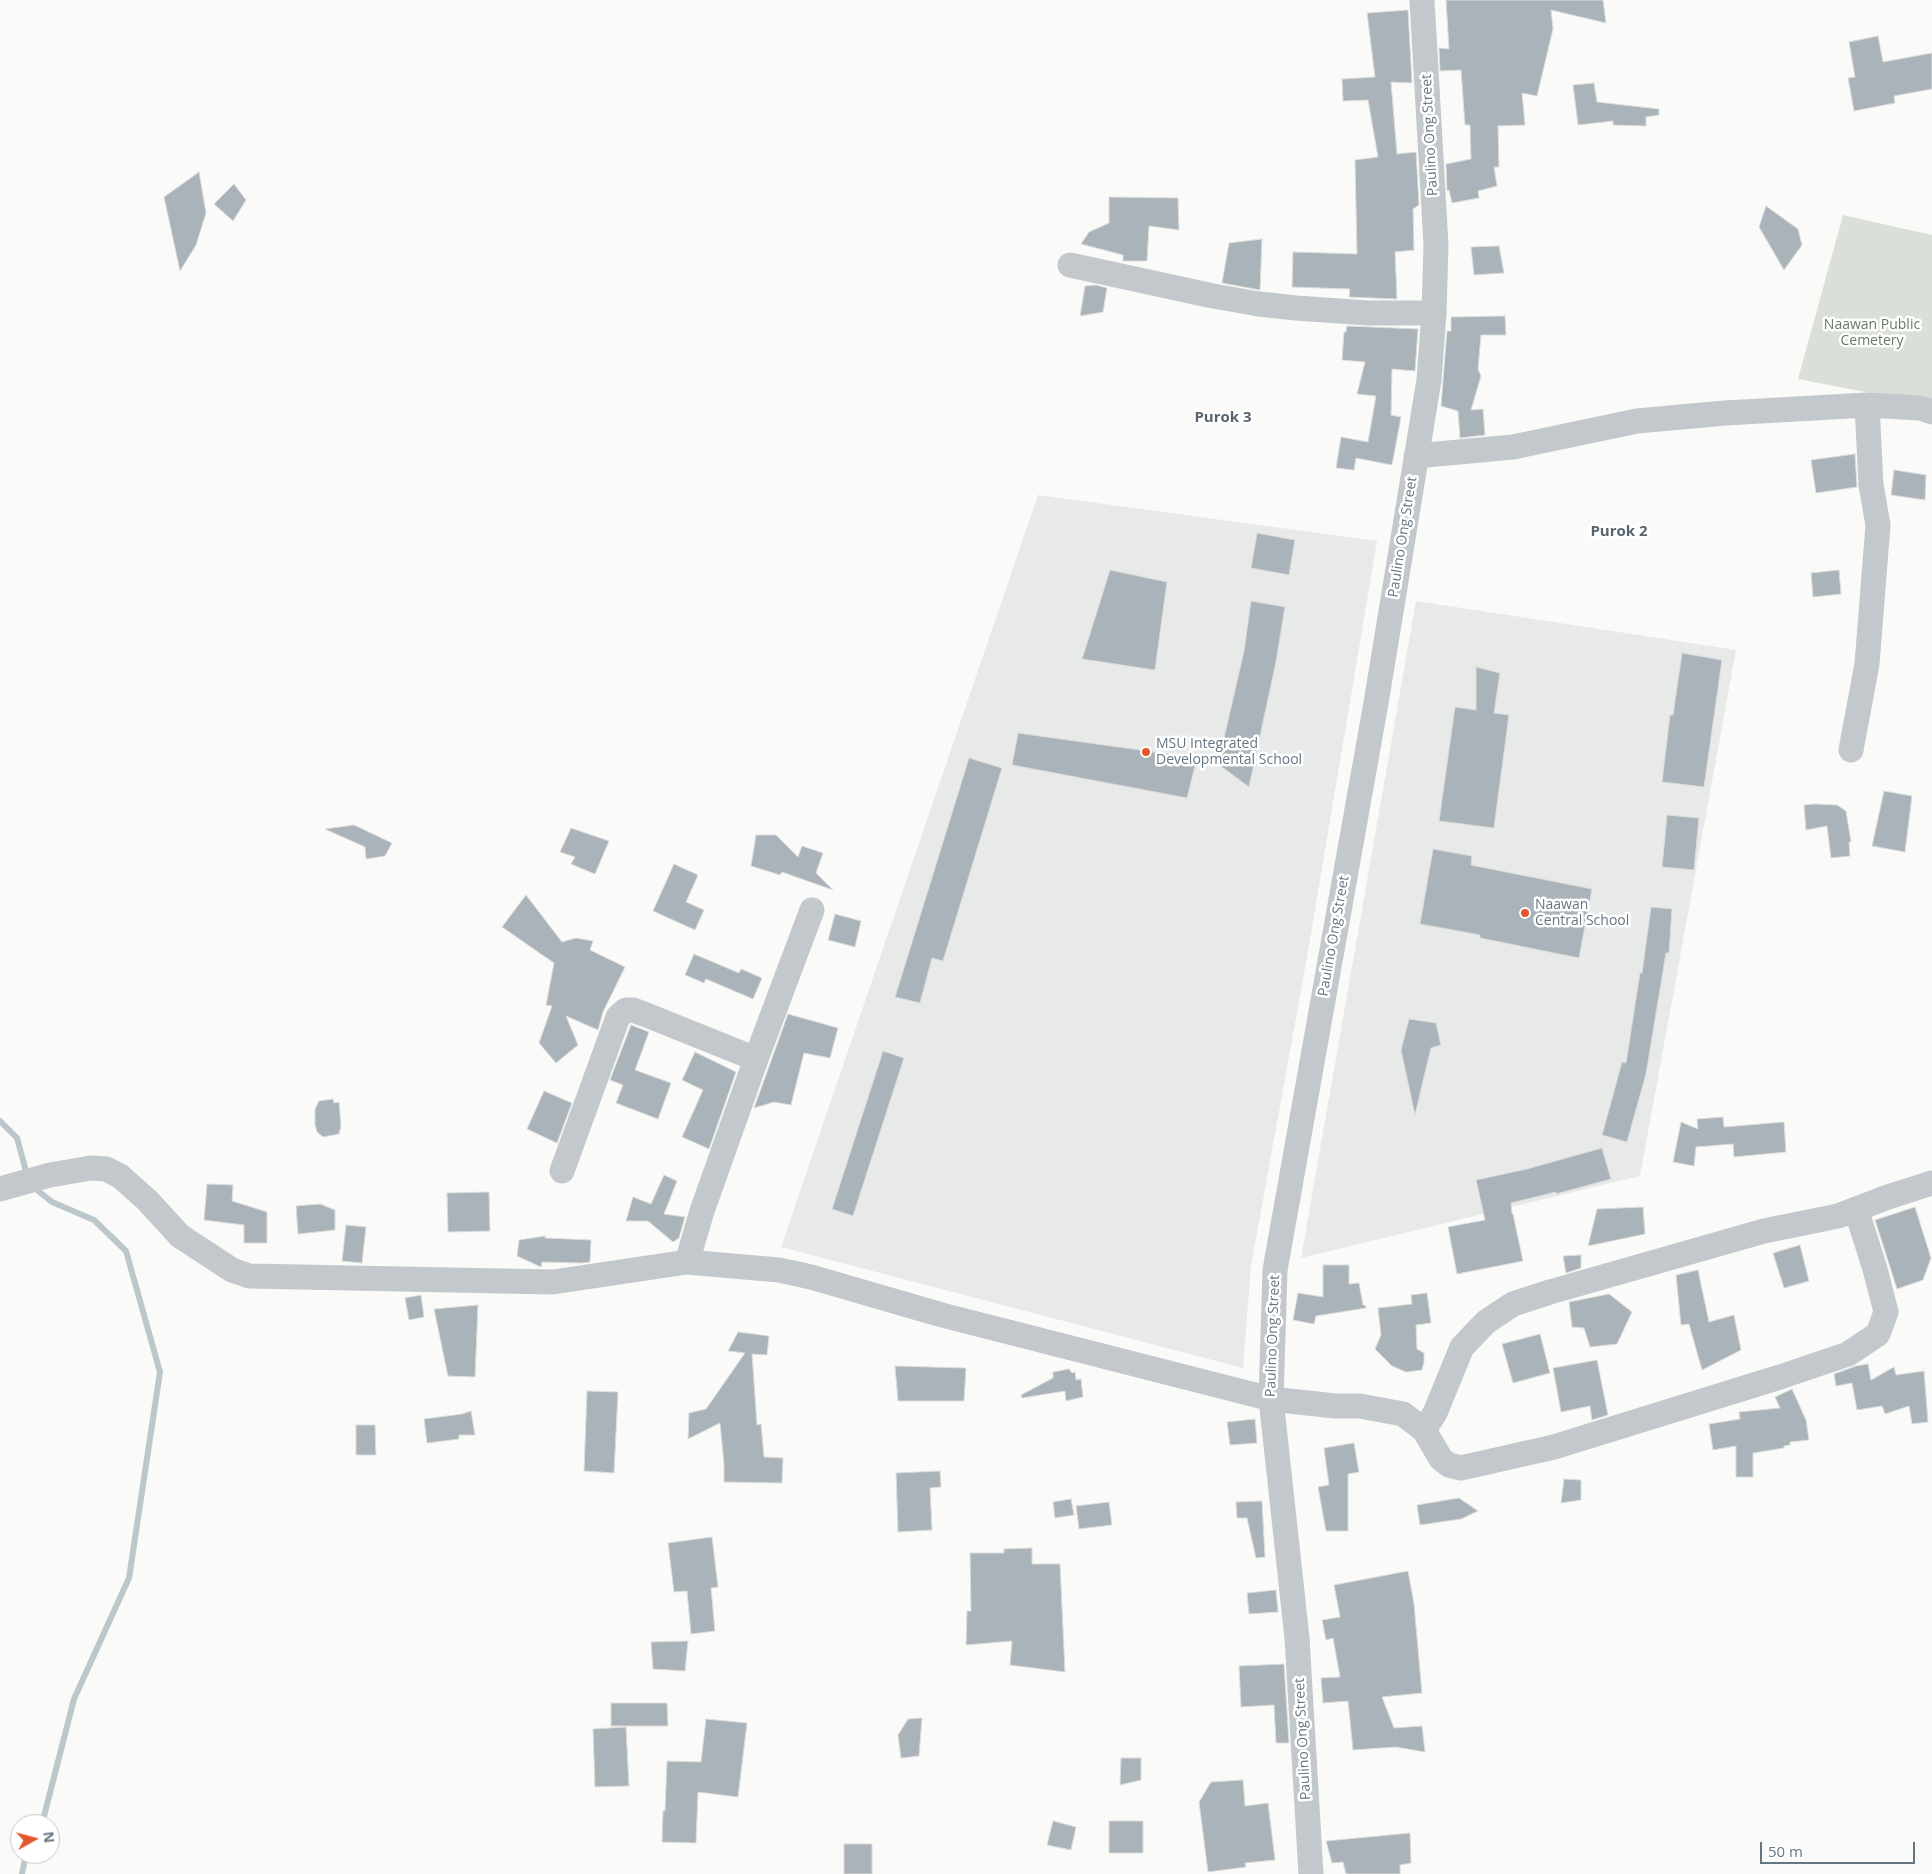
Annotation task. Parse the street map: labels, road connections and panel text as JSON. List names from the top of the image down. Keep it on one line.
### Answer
{"streets":{"street":["Paulino Ong Street"]},"districts":["Purok 3","Purok 2"],"parks":["Naawan Public Cemetery"],"places":["MSU Integrated Developmental School","Naawan Central School"],"scale_bar":"50 m","north":"right"}
